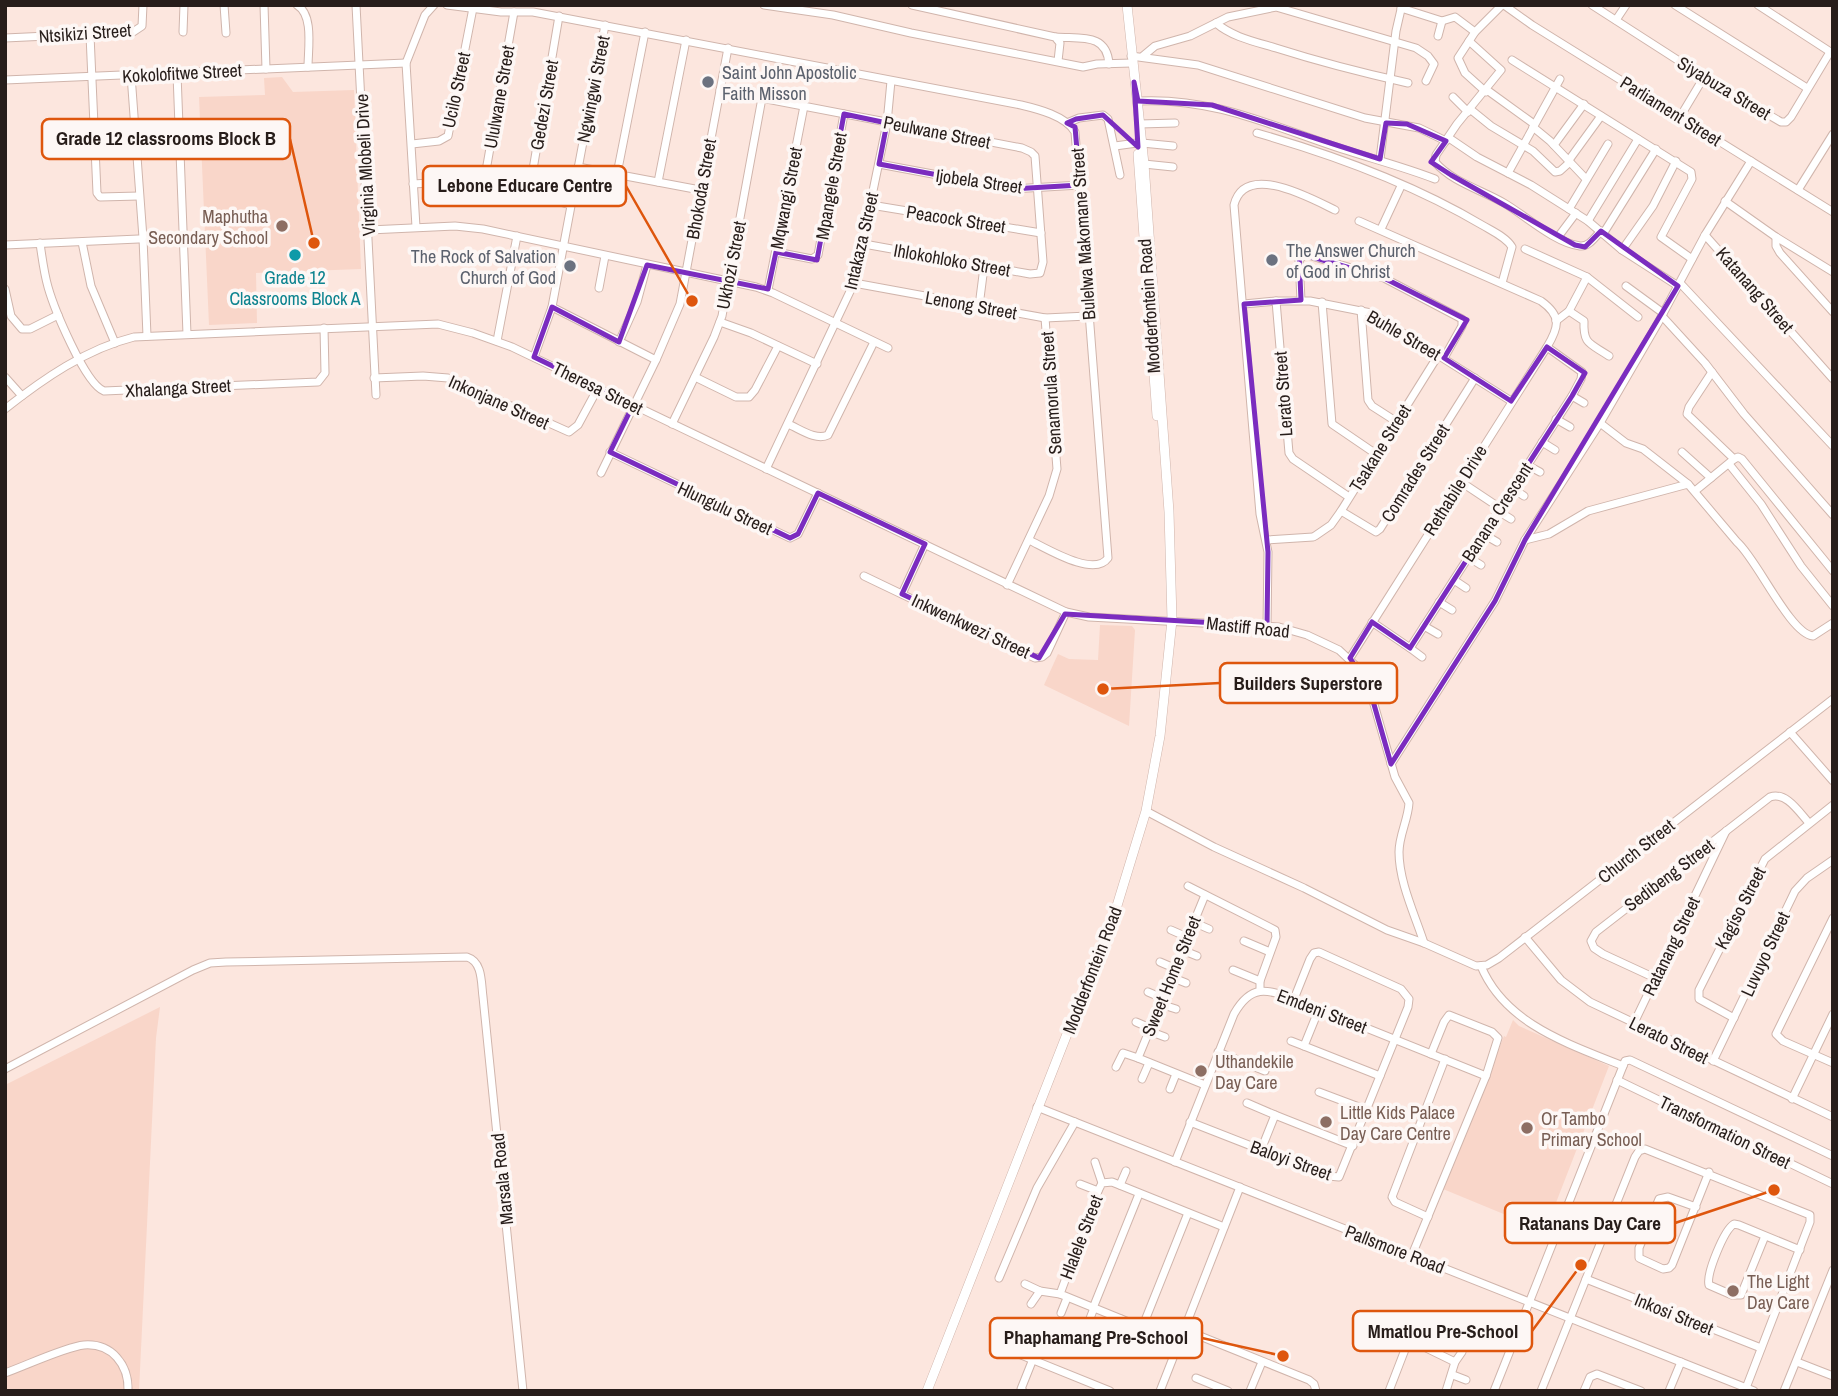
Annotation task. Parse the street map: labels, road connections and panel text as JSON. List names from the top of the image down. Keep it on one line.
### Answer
{"streets":{"main road":["Modderfontein Road"],"street":["Ntsikizi Street","Kokolofitwe Street","Siyabuza Street","Ngwingwi Street","Ucilo Street","Ululwane Street","Gedezi Street","Parliament Street","Peulwane Street","Virginia Mlobeli Drive","Ijobela Street","Mpangele Street","Bhokoda Street","Mqwangi Street","Peacock Street","Bulelwa Makomane Street","Intakaza Street","Ihlokohloko Street","Ukhozi Street","Katanang Street","Lenong Street","Buhle Street","Xhalanga Street","Theresa Street","Senamorula Street","Lerato Street","Inkonjane Street","Tsakane Street","Comrades Street","Rethabile Drive","Hlungulu Street","Banana Crescent","Inkwenkwezi Street","Mastiff Road","Church Street","Sedibeng Street","Kagiso Street","Ratanang Street","Luvuyo Street","Sweet Home Street","Emdeni Street","Transformation Street","Baloyi Street","Marsala Road","Hlalele Street","Pallsmore Road","Inkosi Street"]},"crossings":[["Kokolofitwe Street","Virginia Mlobeli Drive"],["Ngwingwi Street","Bulelwa Makomane Street"],["Ngwingwi Street","Theresa Street"],["Ucilo Street","Bulelwa Makomane Street"],["Ululwane Street","Bulelwa Makomane Street"],["Gedezi Street","Bulelwa Makomane Street"],["Parliament Street","Katanang Street"],["Peulwane Street","Ijobela Street"],["Peulwane Street","Mpangele Street"],["Peulwane Street","Bhokoda Street"],["Peulwane Street","Mqwangi Street"],["Peulwane Street","Peacock Street"],["Peulwane Street","Intakaza Street"],["Peulwane Street","Ihlokohloko Street"],["Peulwane Street","Ukhozi Street"],["Virginia Mlobeli Drive","Theresa Street"],["Ijobela Street","Bulelwa Makomane Street"],["Ijobela Street","Intakaza Street"],["Mpangele Street","Mqwangi Street"],["Bhokoda Street","Bulelwa Makomane Street"],["Bhokoda Street","Theresa Street"],["Peacock Street","Intakaza Street"],["Bulelwa Makomane Street","Intakaza Street"],["Bulelwa Makomane Street","Lenong Street"],["Bulelwa Makomane Street","Senamorula Street"],["Intakaza Street","Ihlokohloko Street"],["Intakaza Street","Lenong Street"],["Intakaza Street","Theresa Street"],["Ukhozi Street","Theresa Street"],["Lenong Street","Senamorula Street"],["Modderfontein Road","Theresa Street"],["Modderfontein Road","Mastiff Road"],["Modderfontein Road","Pallsmore Road"],["Buhle Street","Lerato Street"],["Buhle Street","Tsakane Street"],["Buhle Street","Comrades Street"],["Buhle Street","Rethabile Drive"],["Xhalanga Street","Theresa Street"],["Theresa Street","Senamorula Street"],["Theresa Street","Inkonjane Street"],["Theresa Street","Hlungulu Street"],["Theresa Street","Inkwenkwezi Street"],["Theresa Street","Mastiff Road"],["Lerato Street","Tsakane Street"],["Lerato Street","Church Street"],["Lerato Street","Ratanang Street"],["Lerato Street","Luvuyo Street"],["Tsakane Street","Comrades Street"],["Rethabile Drive","Mastiff Road"],["Sedibeng Street","Kagiso Street"],["Sedibeng Street","Ratanang Street"],["Kagiso Street","Luvuyo Street"],["Sweet Home Street","Emdeni Street"],["Emdeni Street","Baloyi Street"],["Emdeni Street","Pallsmore Road"]],"places":["Saint John Apostolic Faith Misson","Maphutha Secondary School","Grade 12 classrooms Block B","Grade 12 Classrooms Block A","The Answer Church of God in Christ","The Rock of Salvation Church of God","Lebone Educare Centre","Builders Superstore","Uthandekile Day Care","Little Kids Palace Day Care Centre","Or Tambo Primary School","Ratanans Day Care","Mmatlou Pre-School","The Light Day Care","Phaphamang Pre-School"]}
